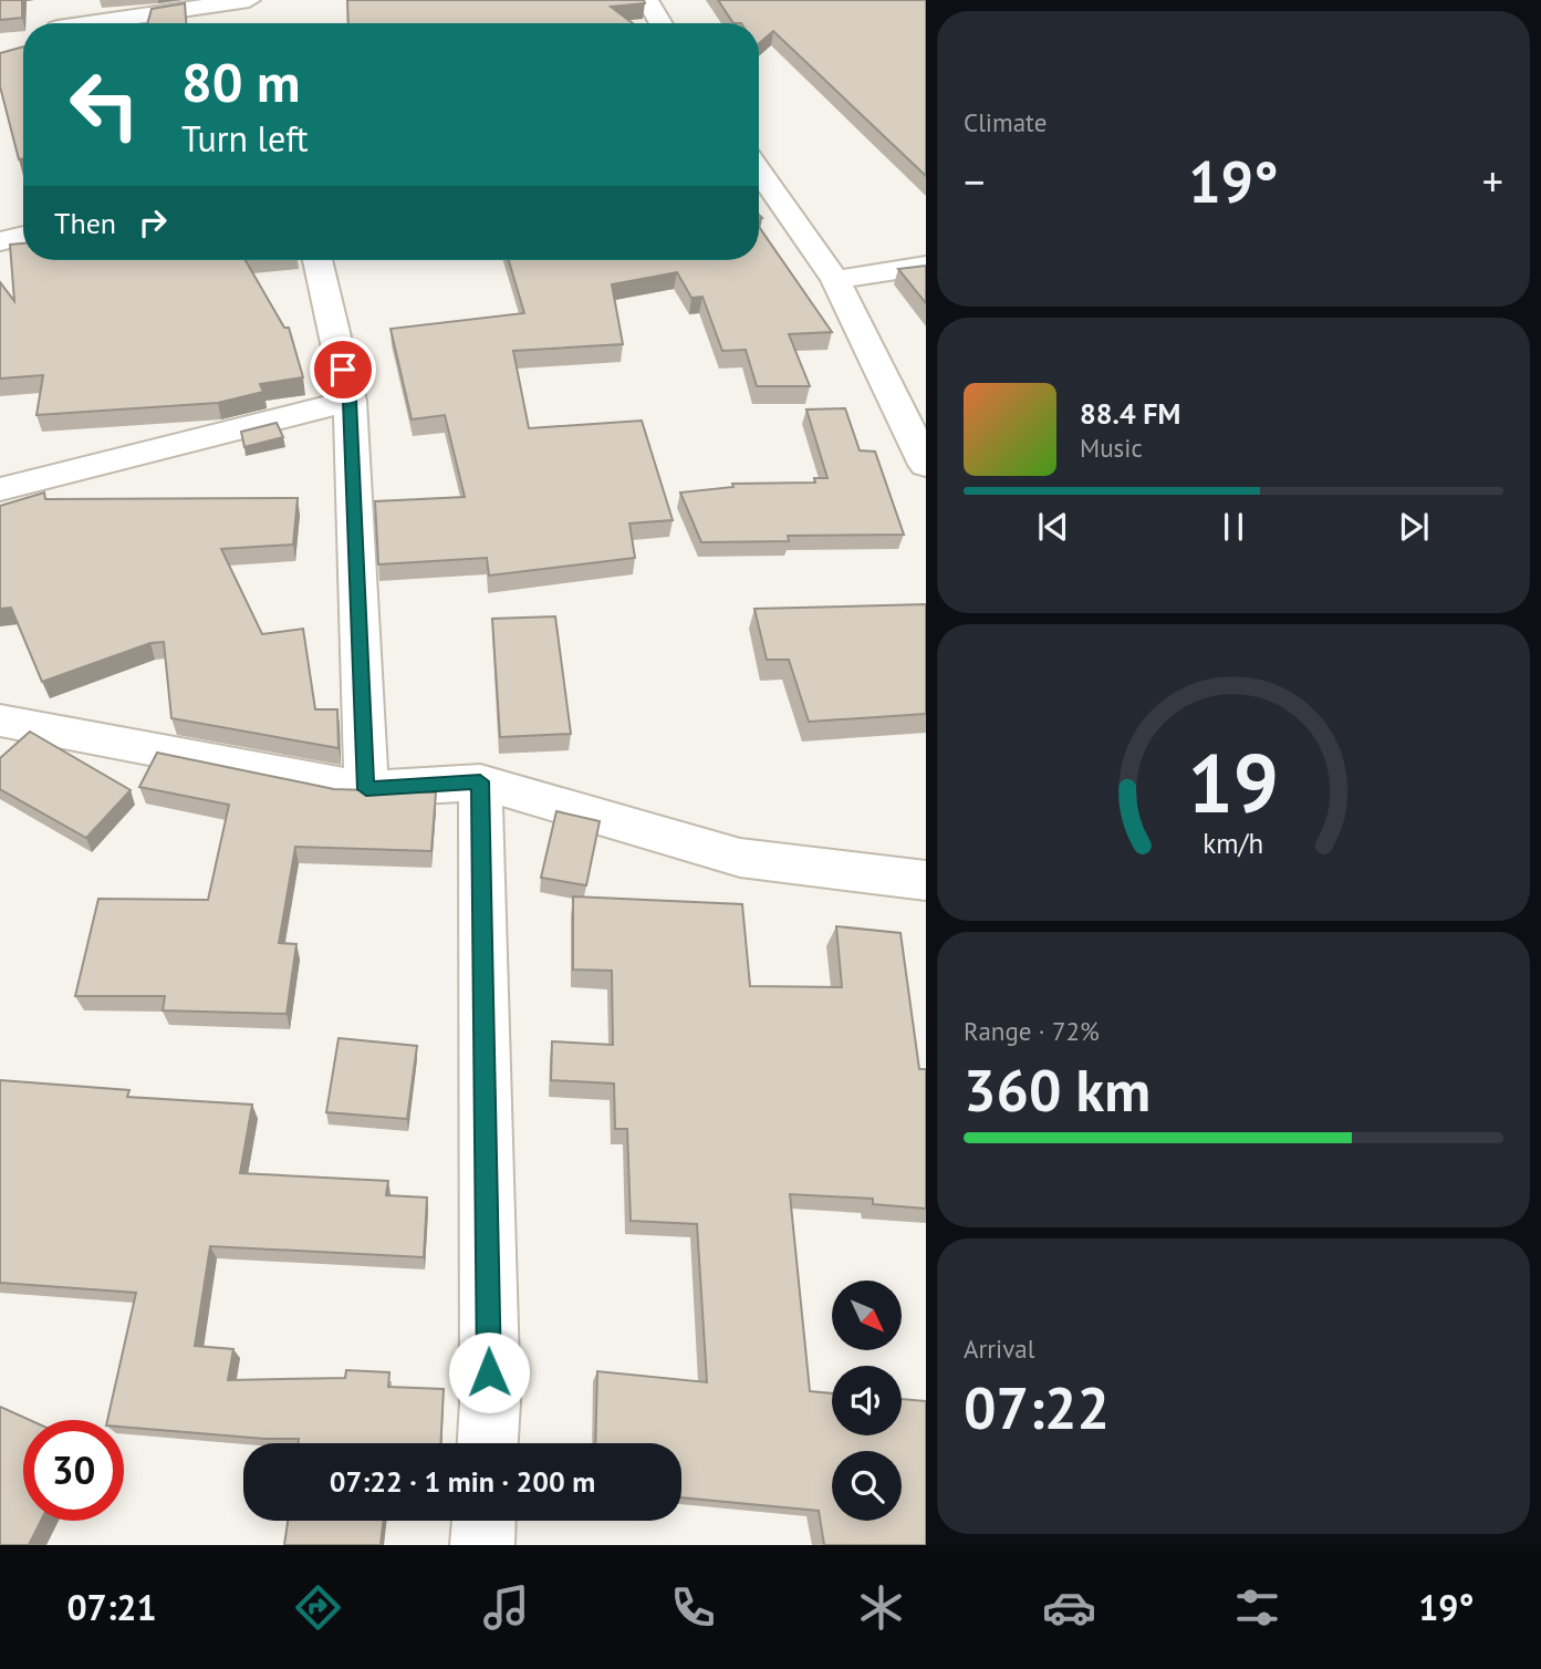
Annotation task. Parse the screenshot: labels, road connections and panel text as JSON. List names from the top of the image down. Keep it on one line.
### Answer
{"north":"bottom right","page":{"tile":["Climate",["Range · 72%","360 km"],["Arrival","07:22"]],"turn":["80 m","Turn left"],"heat":["−","19°","+"],"then":"Then","song":["88.4 FM","Music"],"limit":"30","trip":"07:22 · 1 min · 200 m","tabs":["07:21","19°"],"gauge":["19","km/h"]}}
